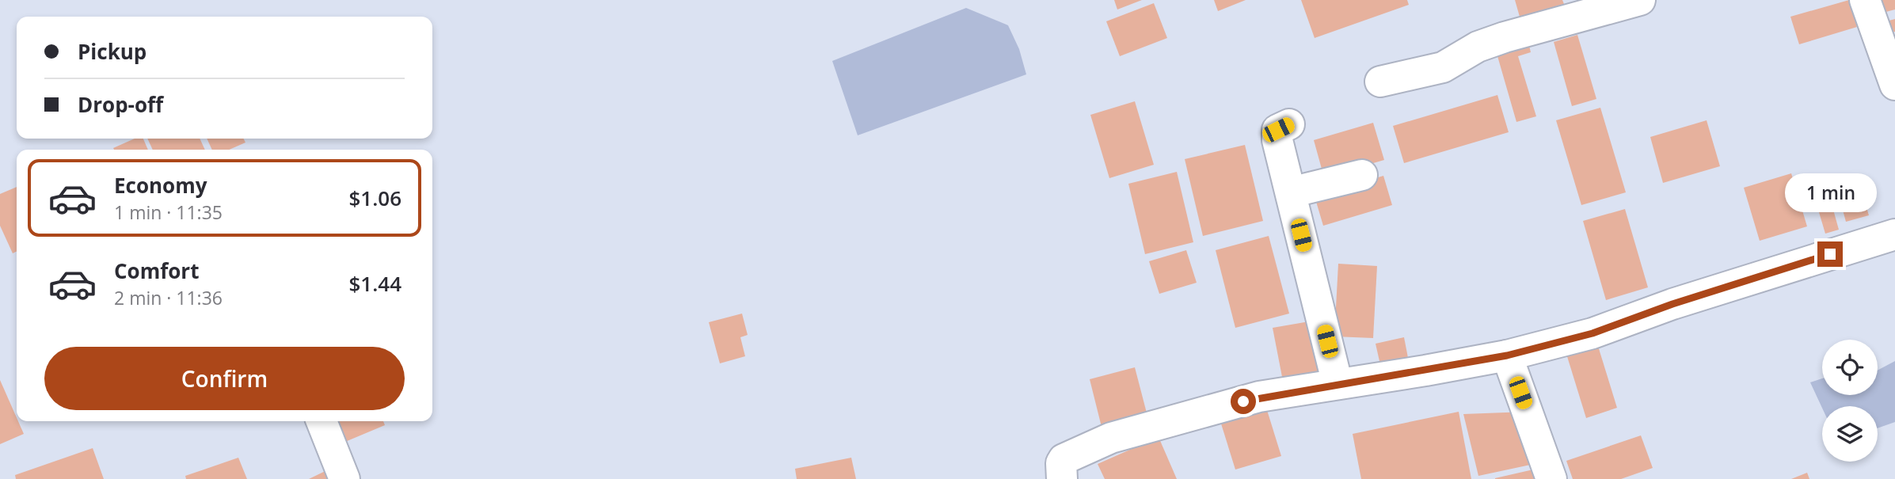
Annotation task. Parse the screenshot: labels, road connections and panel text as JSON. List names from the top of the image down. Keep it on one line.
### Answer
{"page":{"banner":["Pickup","Drop-off"],"list":[{"name":"Economy","note":"1 min · 11:35","value":"$1.06"},{"name":"Comfort","note":"2 min · 11:36","value":"$1.44"}],"bubble":"1 min","buttons":"Confirm"}}
